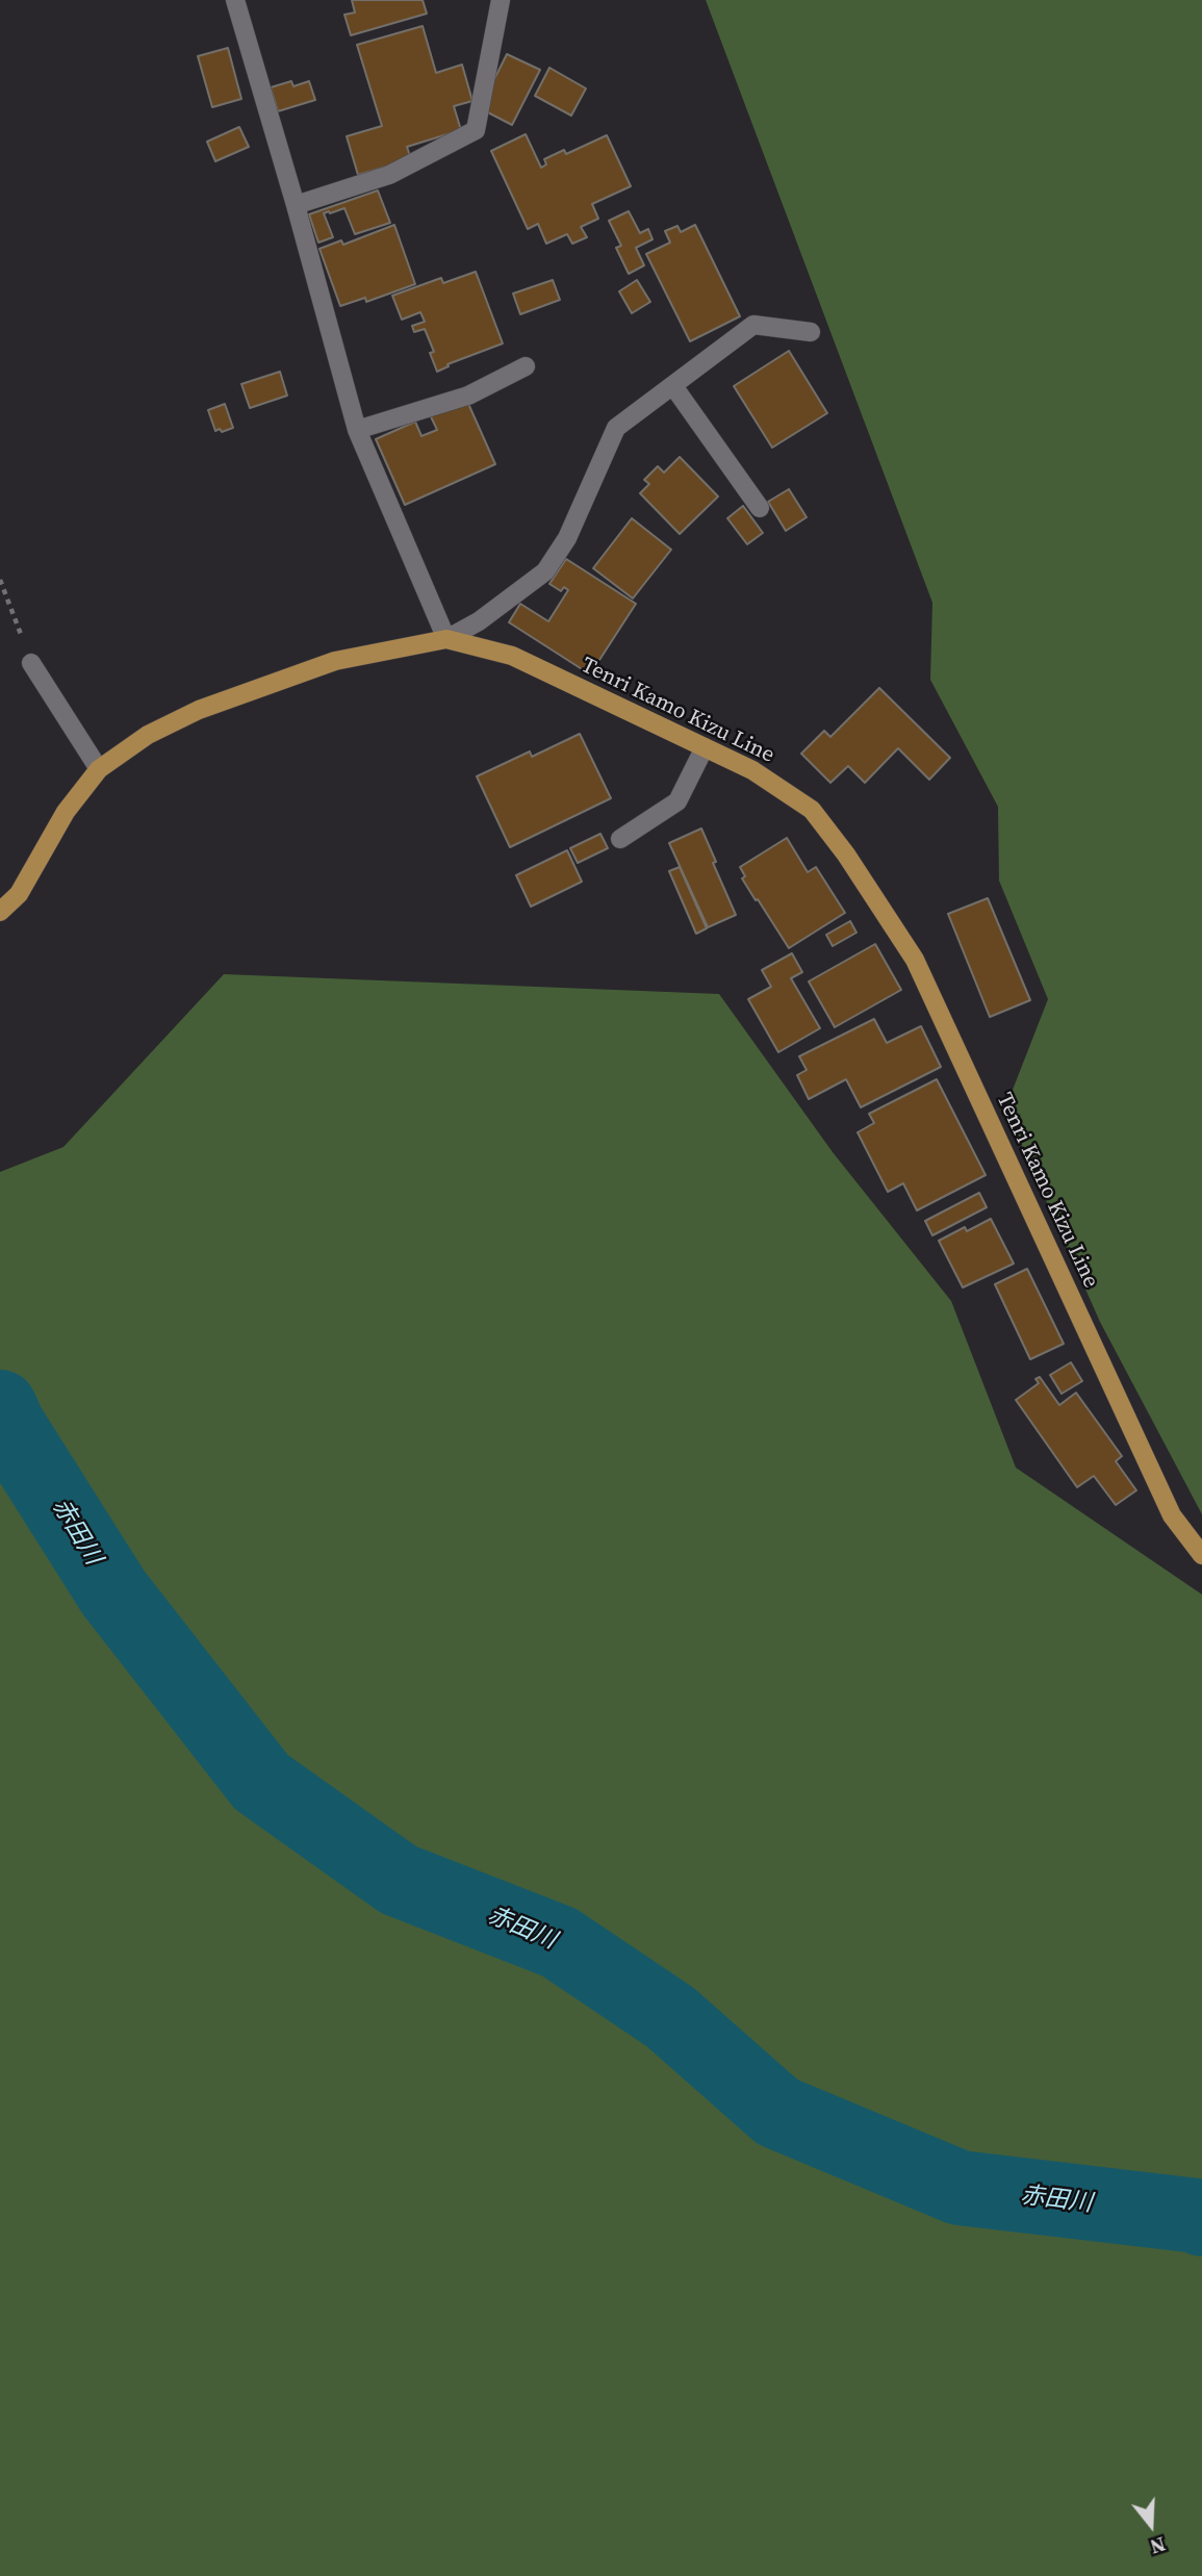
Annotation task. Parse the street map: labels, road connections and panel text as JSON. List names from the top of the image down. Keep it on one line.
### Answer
{"streets":{"main road":["Tenri Kamo Kizu Line"]},"water":["赤田川"],"north":"bottom"}
